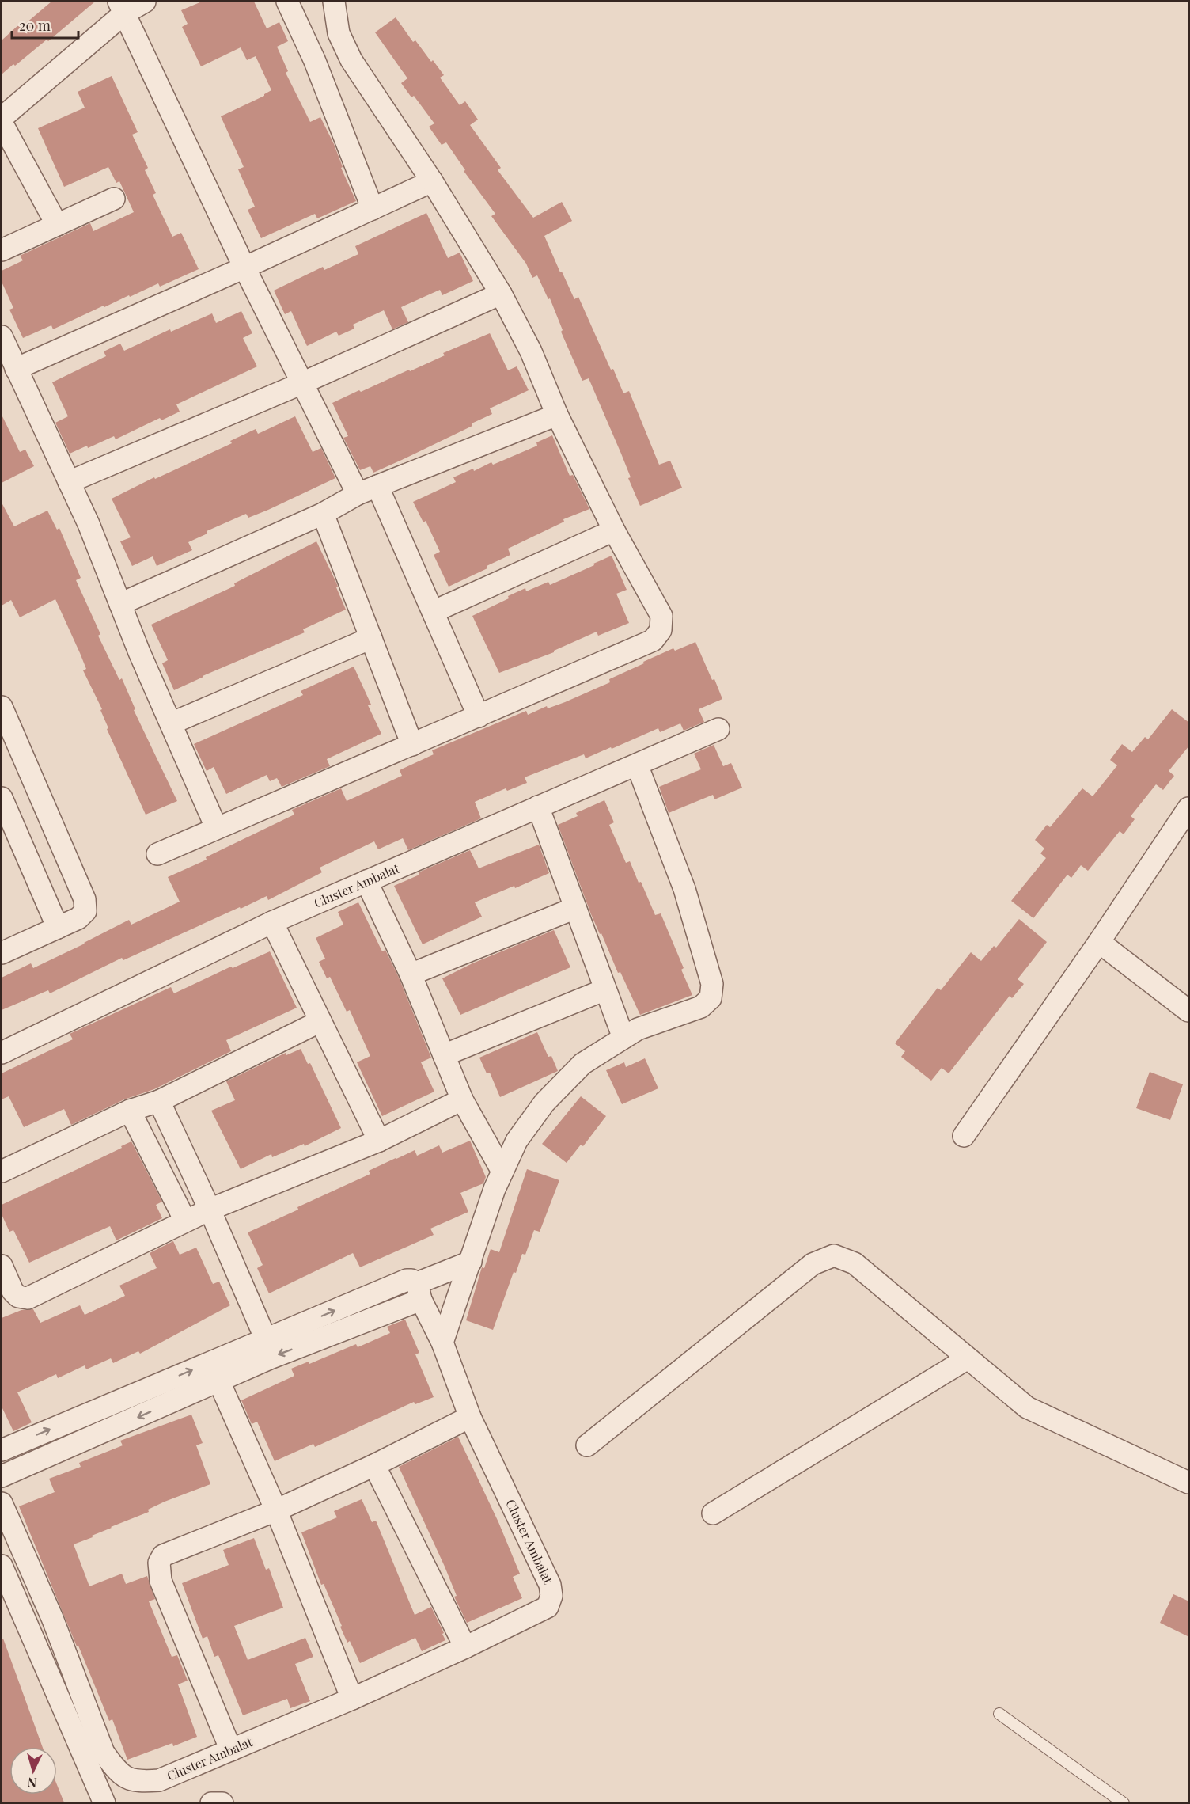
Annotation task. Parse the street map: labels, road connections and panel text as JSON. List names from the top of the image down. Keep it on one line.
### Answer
{"streets":{"street":["Cluster Ambalat"]},"scale_bar":"20 m","north":"bottom"}
